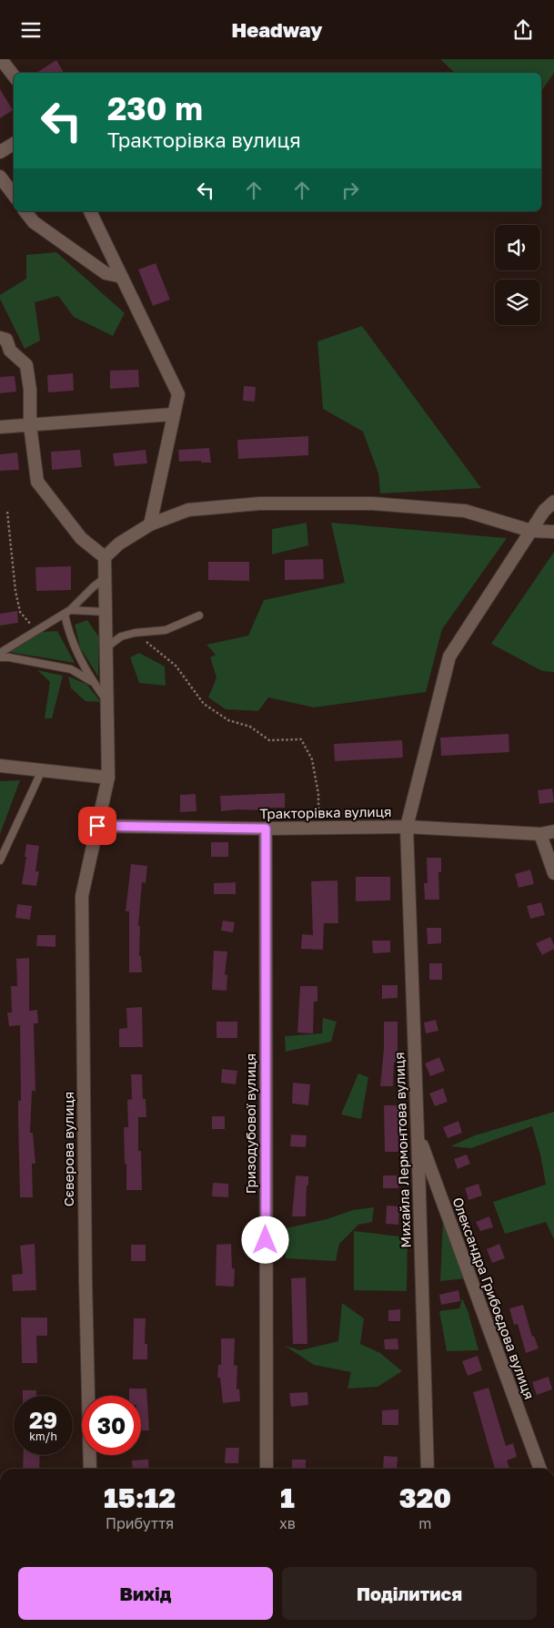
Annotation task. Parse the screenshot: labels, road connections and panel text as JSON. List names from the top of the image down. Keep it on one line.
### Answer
{"streets":{"street":["Тракторівка вулиця","Гризодубової вулиця","Сєверова вулиця","Михайла Лермонтова вулиця","Олександра Грибоєдова вулиця"]},"crossings":[["Тракторівка вулиця","Гризодубової вулиця"],["Тракторівка вулиця","Сєверова вулиця"],["Тракторівка вулиця","Михайла Лермонтова вулиця"],["Михайла Лермонтова вулиця","Олександра Грибоєдова вулиця"]],"page":{"header":"Headway","turn":["230 m","Тракторівка вулиця"],"speed":"29 km/h","limit":"30","eta":["15:12","Прибуття","1","хв","320","m"],"buttons":["Вихід","Поділитися"]}}
